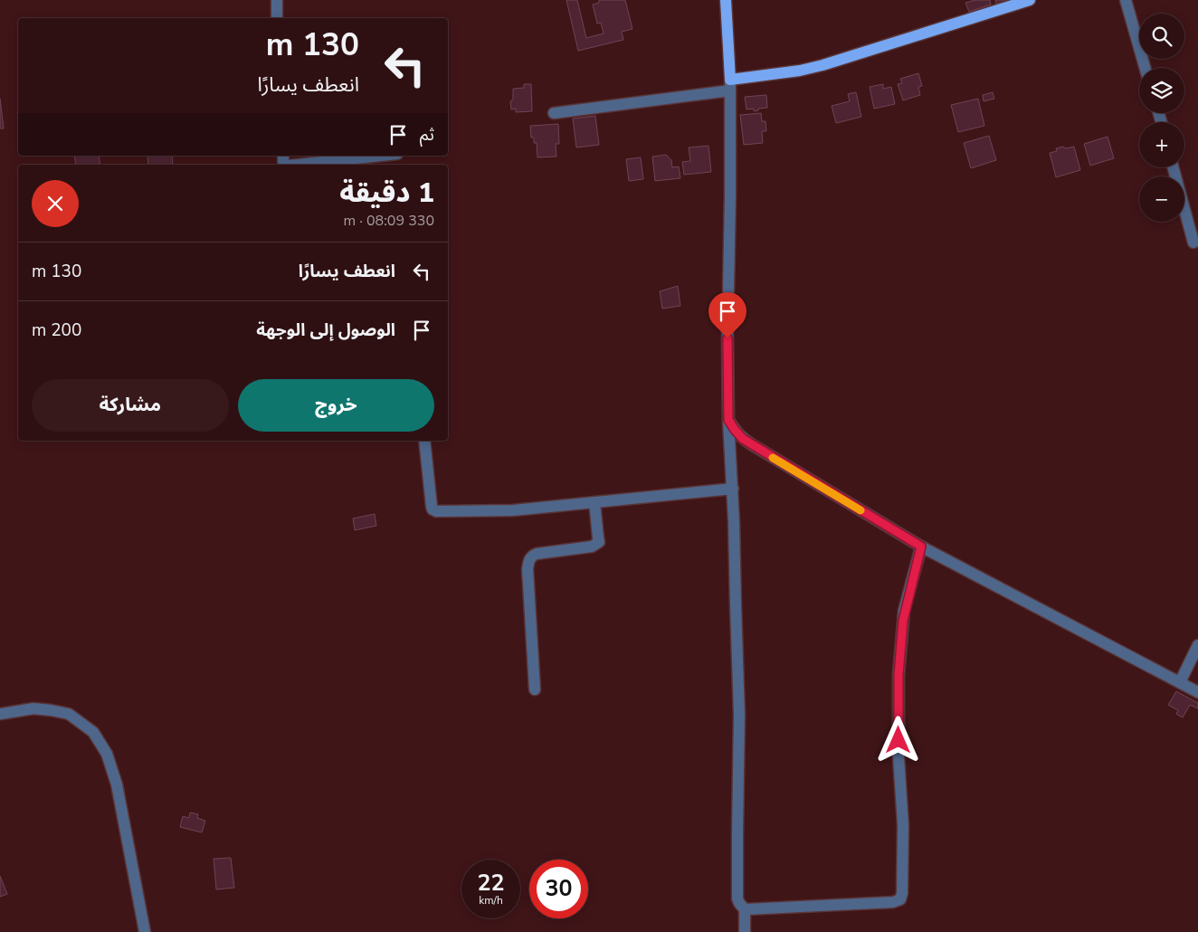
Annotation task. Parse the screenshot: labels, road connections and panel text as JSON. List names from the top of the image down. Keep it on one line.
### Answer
{"page":{"map_buttons":["+","−"],"turn":["130 m","انعطف يسارًا"],"then":"ثم","heading":["1 دقيقة","330 m · 08:09"],"list":[{"name":"انعطف يسارًا","value":"130 m"},{"name":"الوصول إلى الوجهة","value":"200 m"}],"buttons":["خروج","مشاركة"],"speed":"22 km/h","limit":"30"}}
